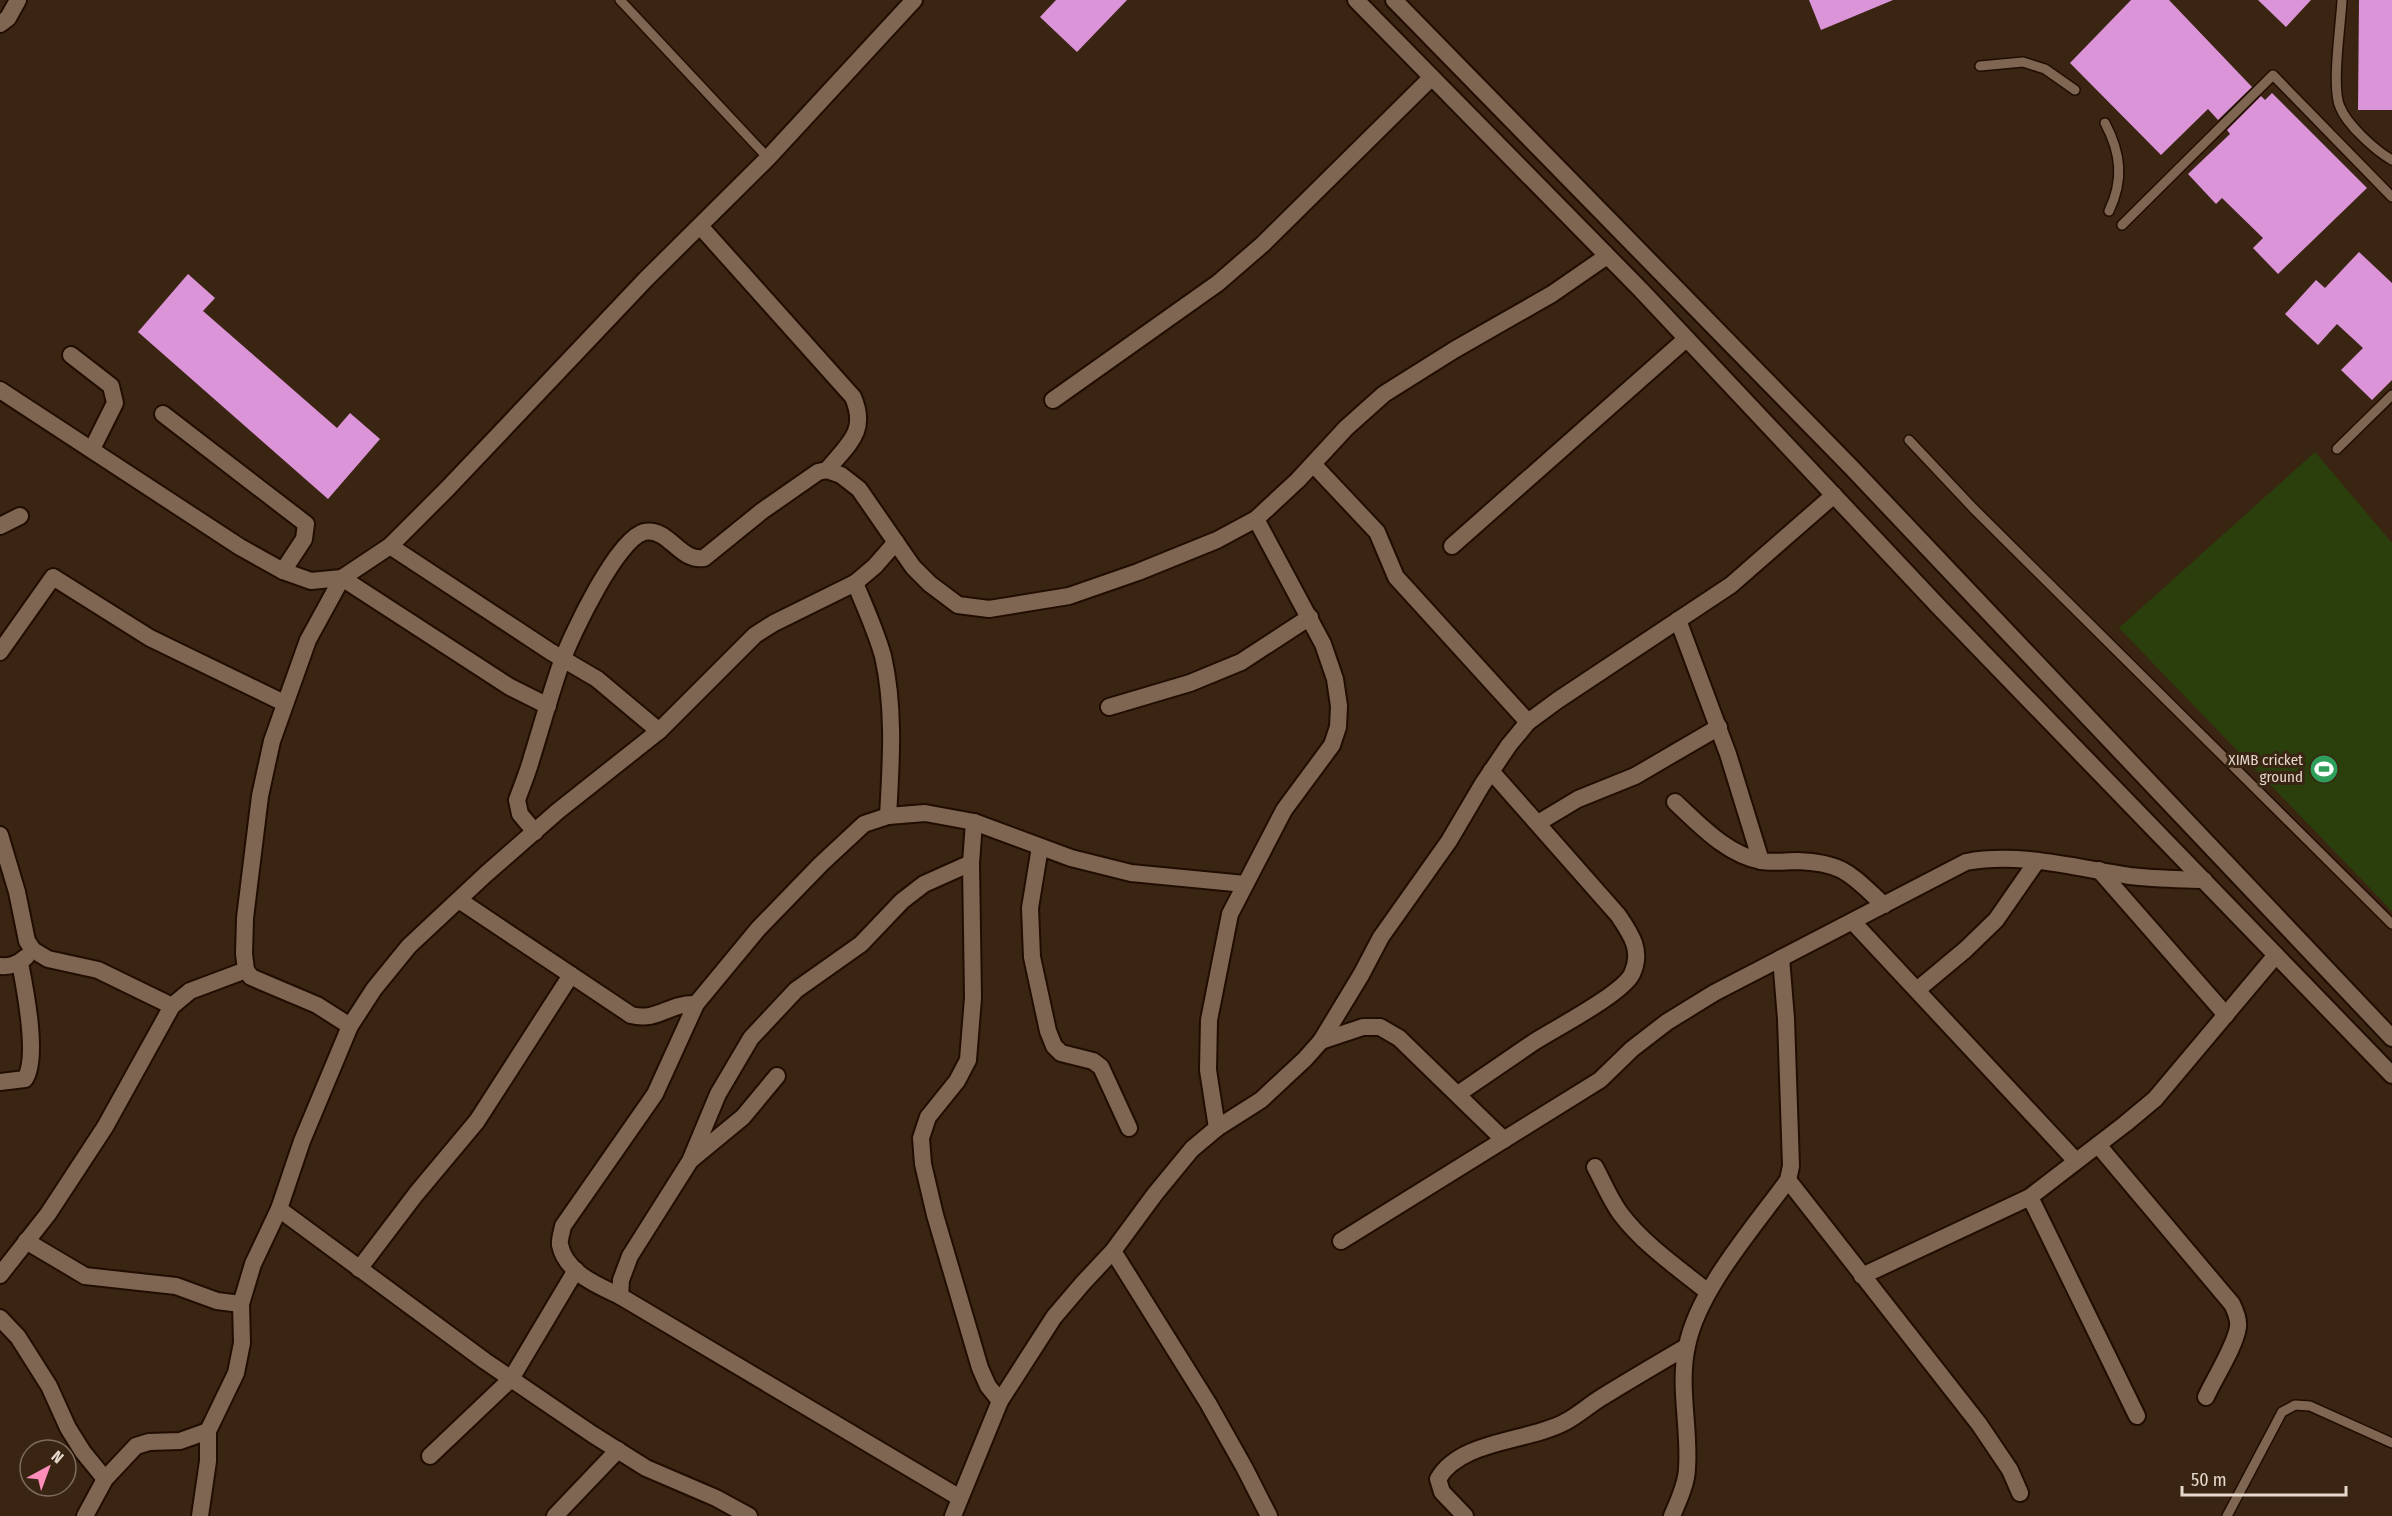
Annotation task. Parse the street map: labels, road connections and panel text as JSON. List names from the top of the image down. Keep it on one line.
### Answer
{"places":{"sports":["XIMB cricket ground"]},"scale_bar":"50 m","north":"top right"}
